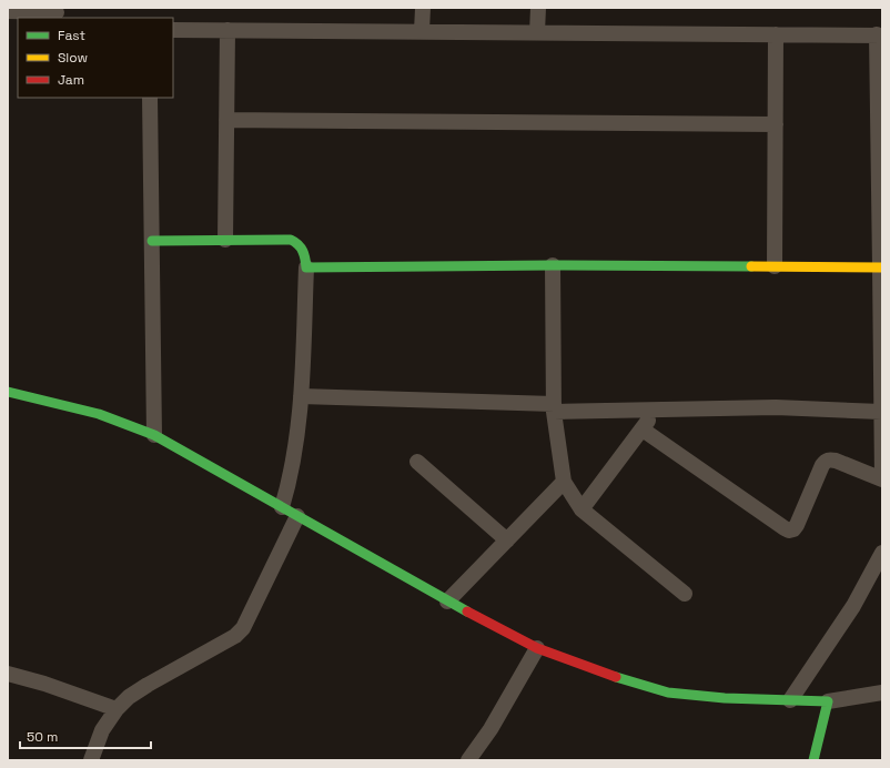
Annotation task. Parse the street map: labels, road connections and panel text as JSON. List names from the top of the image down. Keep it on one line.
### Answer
{"legend":["Fast","Slow","Jam"],"scale_bar":"50 m"}
